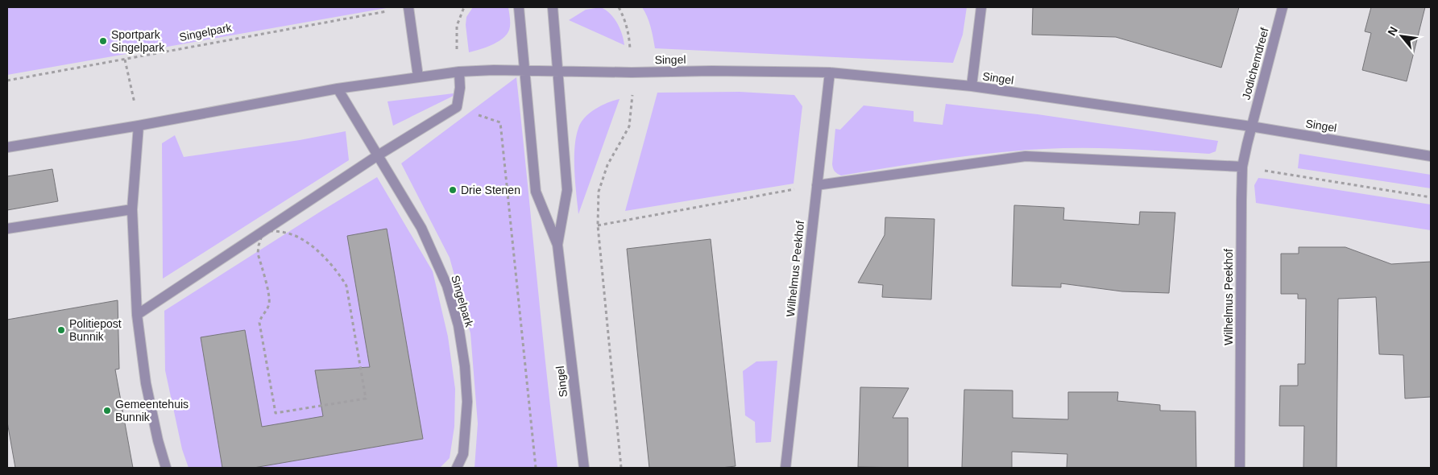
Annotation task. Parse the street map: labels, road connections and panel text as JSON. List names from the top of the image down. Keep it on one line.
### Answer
{"streets":{"street":["Singelpark","Singel","Jodichemdreef","Wilhelmus Peekhof"]},"crossings":[["Singel","Jodichemdreef"],["Singel","Wilhelmus Peekhof"],["Jodichemdreef","Wilhelmus Peekhof"]],"places":["Sportpark Singelpark","Drie Stenen","Politiepost Bunnik","Gemeentehuis Bunnik"],"north":"top left"}
